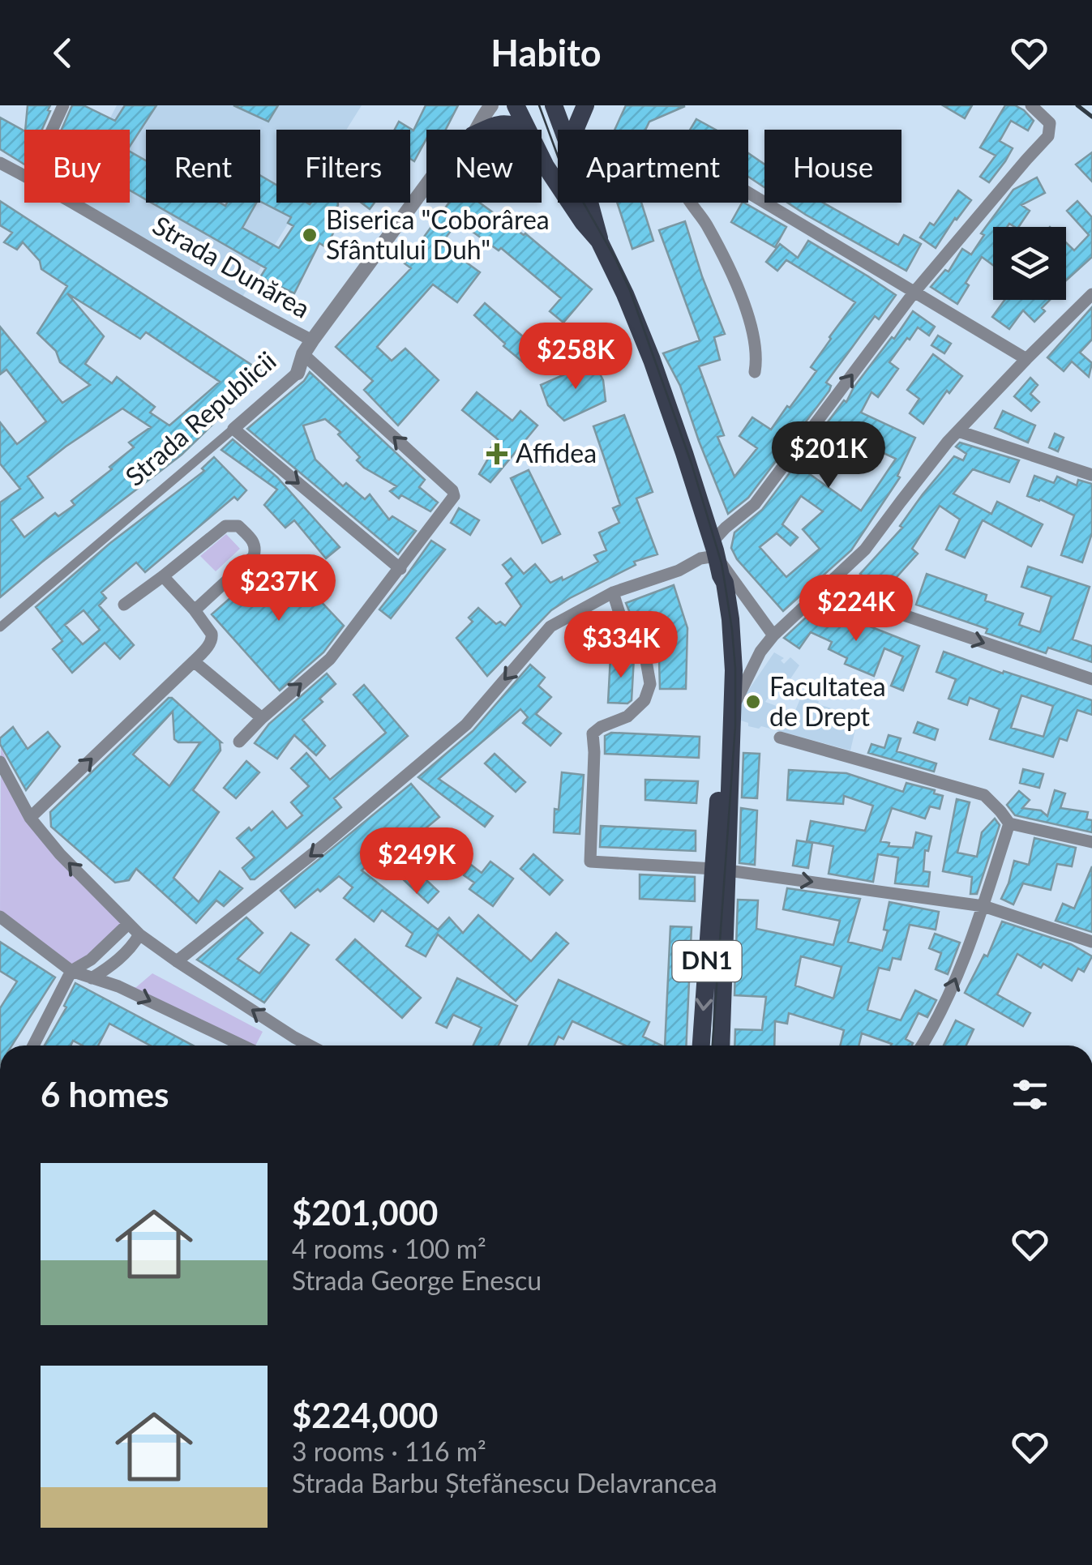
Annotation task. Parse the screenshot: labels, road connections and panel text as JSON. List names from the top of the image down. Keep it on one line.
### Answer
{"streets":{"main road":["DN1"],"street":["Strada Dunărea","Strada Republicii"]},"crossings":[["Strada Dunărea","Strada Republicii"]],"places":{"other":["Biserica \"Coborârea Sfântului Duh\"","Facultatea de Drept"],"health":["Affidea"]},"page":{"header":"Habito","chip":["Buy","Rent","Filters","New","Apartment","House"],"price":["$258K","$201K","$237K","$224K","$334K","$249K"],"heading":"6 homes","list":[{"name":"$201,000","note":"4 rooms · 100 m² · Strada George Enescu"},{"name":"$224,000","note":"3 rooms · 116 m² · Strada Barbu Ștefănescu Delavrancea"}]}}
